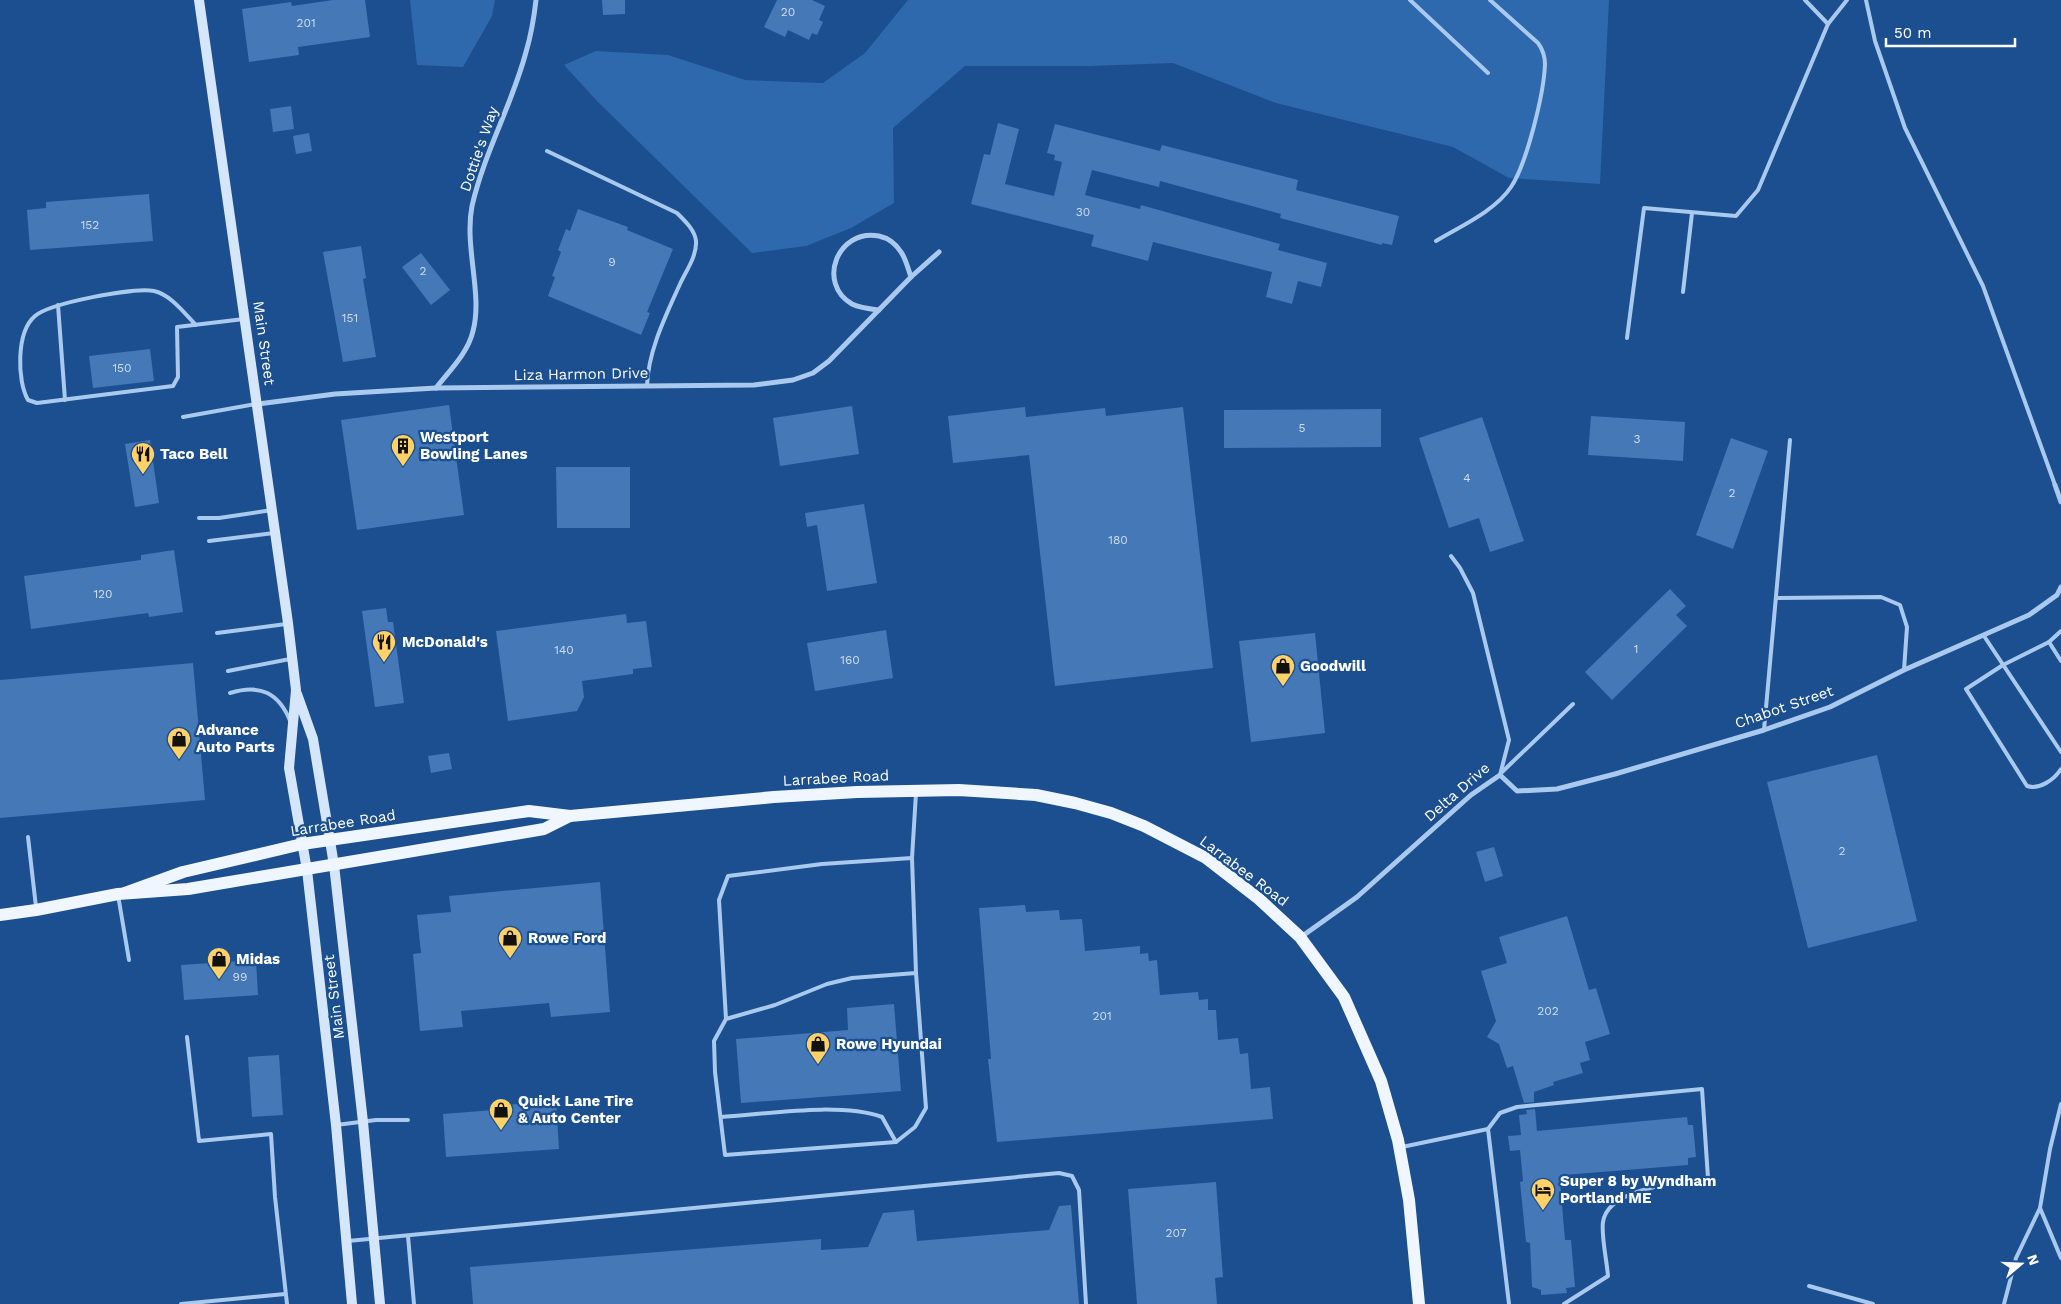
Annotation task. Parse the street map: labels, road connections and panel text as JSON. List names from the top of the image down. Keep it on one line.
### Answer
{"streets":{"main road":["Main Street","Larrabee Road"],"street":["Dottie's Way","Liza Harmon Drive","Chabot Street","Delta Drive"]},"crossings":[["Dottie's Way","Liza Harmon Drive"],["Main Street","Liza Harmon Drive"],["Main Street","Larrabee Road"],["Chabot Street","Delta Drive"],["Larrabee Road","Delta Drive"]],"places":{"building":["Westport Bowling Lanes"],"restaurant":["Taco Bell","McDonald's"],"shop":["Goodwill","Advance Auto Parts","Rowe Ford","Midas","Rowe Hyundai","Quick Lane Tire & Auto Center"],"hotel":["Super 8 by Wyndham Portland ME"]},"house_numbers":["20","201","30","152","9","2","151","150","5","3","4","2","180","120","1","140","160","2","99","202","201","207"],"scale_bar":"50 m","north":"right"}
